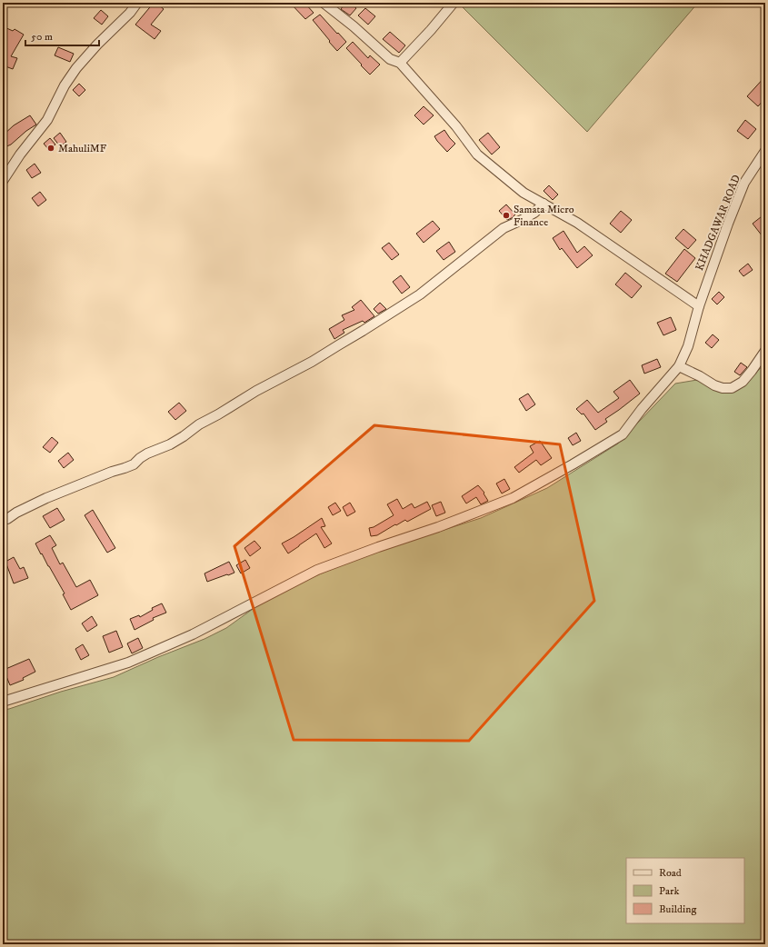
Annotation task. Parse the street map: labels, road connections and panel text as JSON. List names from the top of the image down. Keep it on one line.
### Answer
{"streets":{"street":["KHADGAWAR ROAD"]},"places":["MahuliMF","Samata Micro Finance"],"legend":["Road","Park","Building"],"scale_bar":"50 m"}
